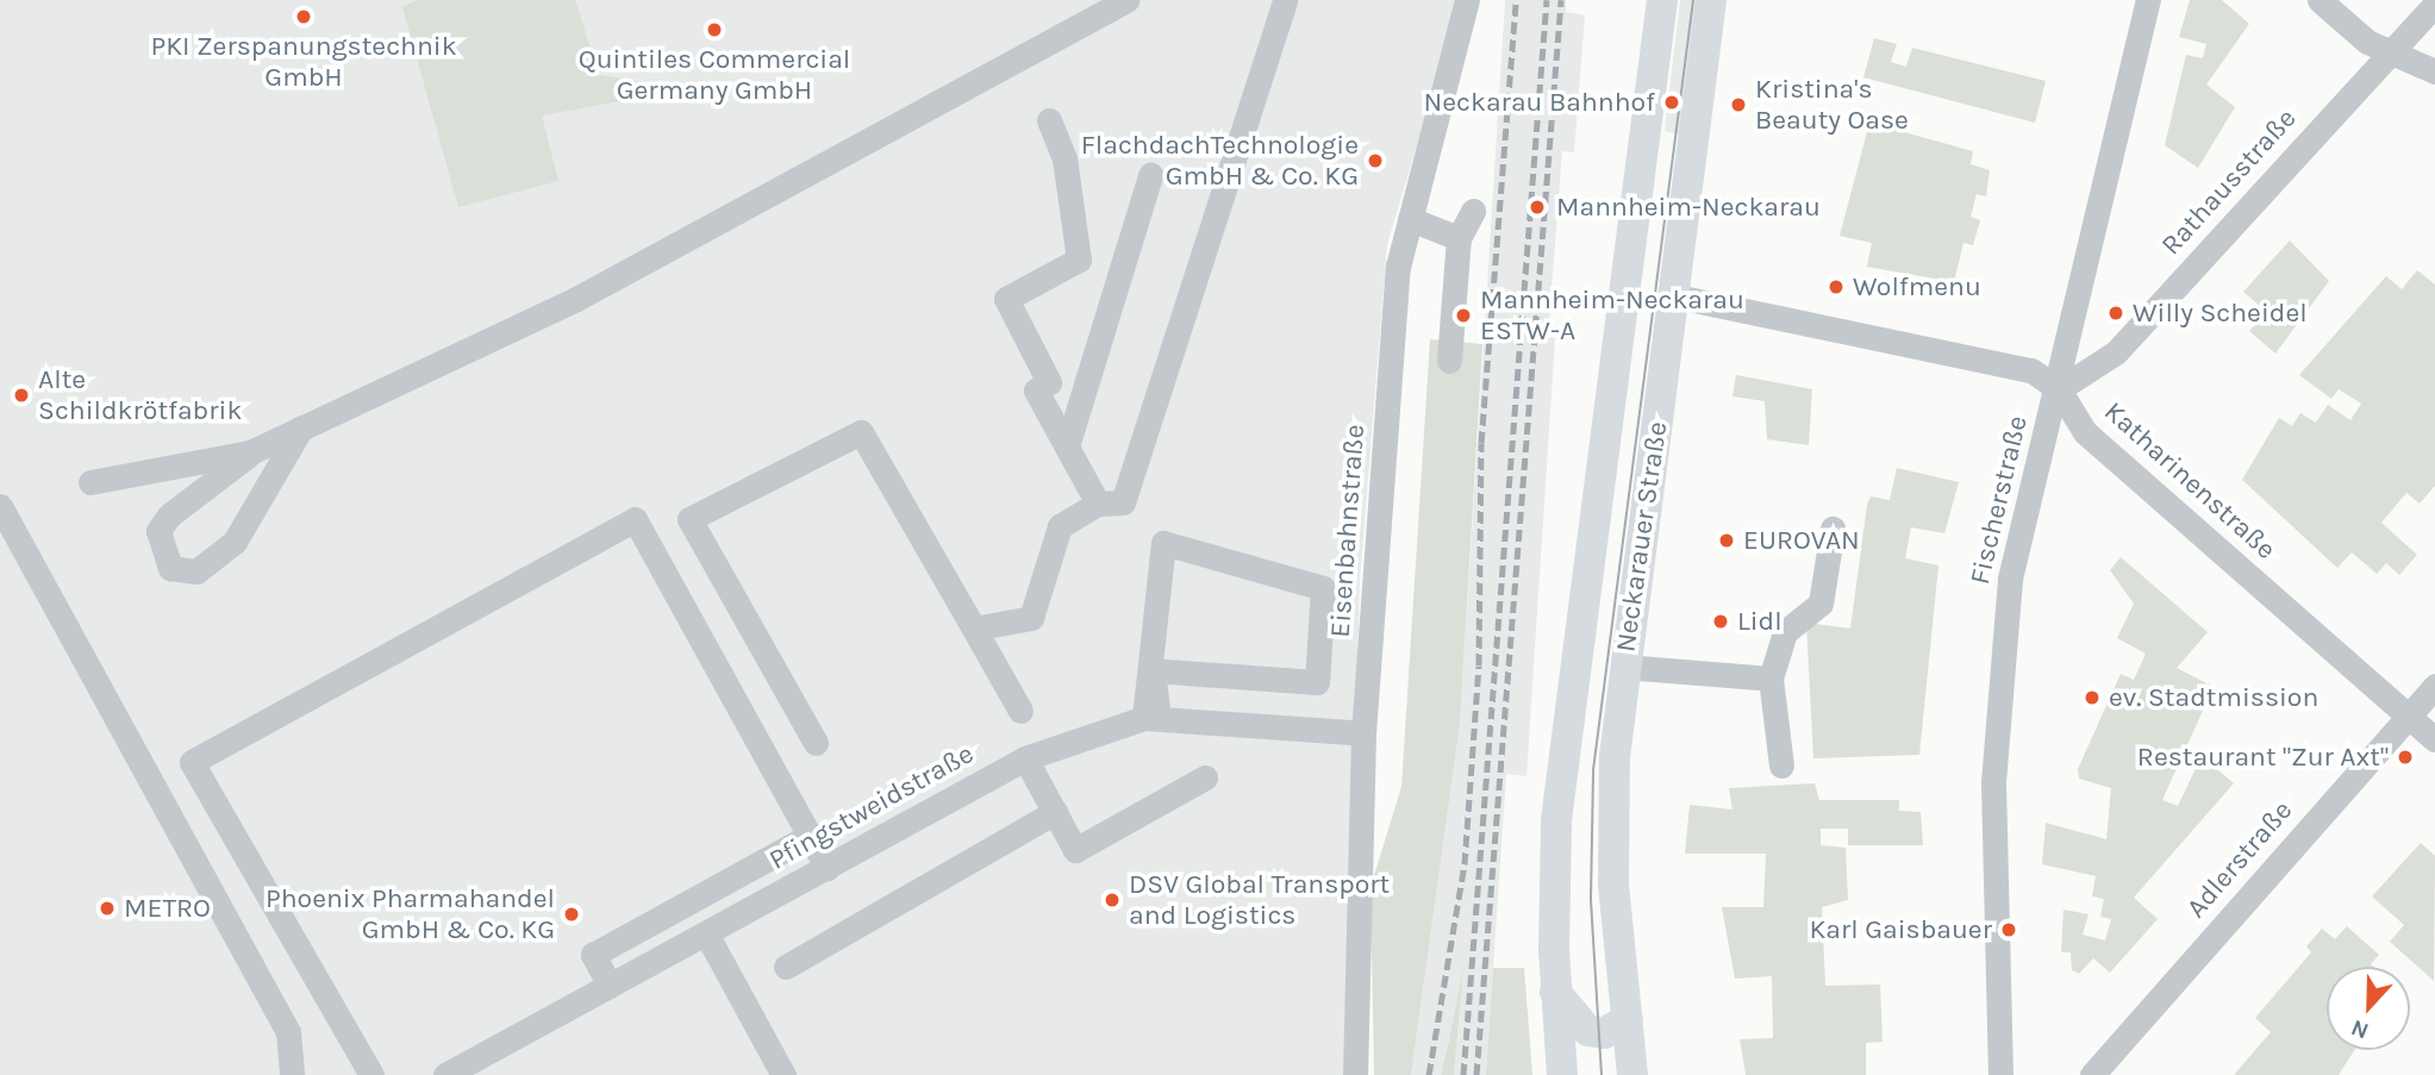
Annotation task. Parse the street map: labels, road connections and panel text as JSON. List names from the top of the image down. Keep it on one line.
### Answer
{"streets":{"main road":["Neckarauer Straße"],"street":["Rathausstraße","Katharinenstraße","Fischerstraße","Eisenbahnstraße","Pfingstweidstraße","Adlerstraße"]},"crossings":[["Rathausstraße","Katharinenstraße"],["Rathausstraße","Fischerstraße"],["Katharinenstraße","Fischerstraße"],["Katharinenstraße","Neckarauer Straße"],["Katharinenstraße","Adlerstraße"],["Eisenbahnstraße","Pfingstweidstraße"]],"places":["PKI Zerspanungstechnik GmbH","Quintiles Commercial Germany GmbH","Neckarau Bahnhof","Kristina's Beauty Oase","FlachdachTechnologie GmbH & Co. KG","Mannheim-Neckarau","Wolfmenu","Willy Scheidel","Mannheim-Neckarau ESTW-A","Alte Schildkrötfabrik","EUROVAN","Lidl","ev. Stadtmission","Restaurant \"Zur Axt\"","DSV Global Transport and Logistics","METRO","Phoenix Pharmahandel GmbH & Co. KG","Karl Gaisbauer"],"north":"bottom"}
